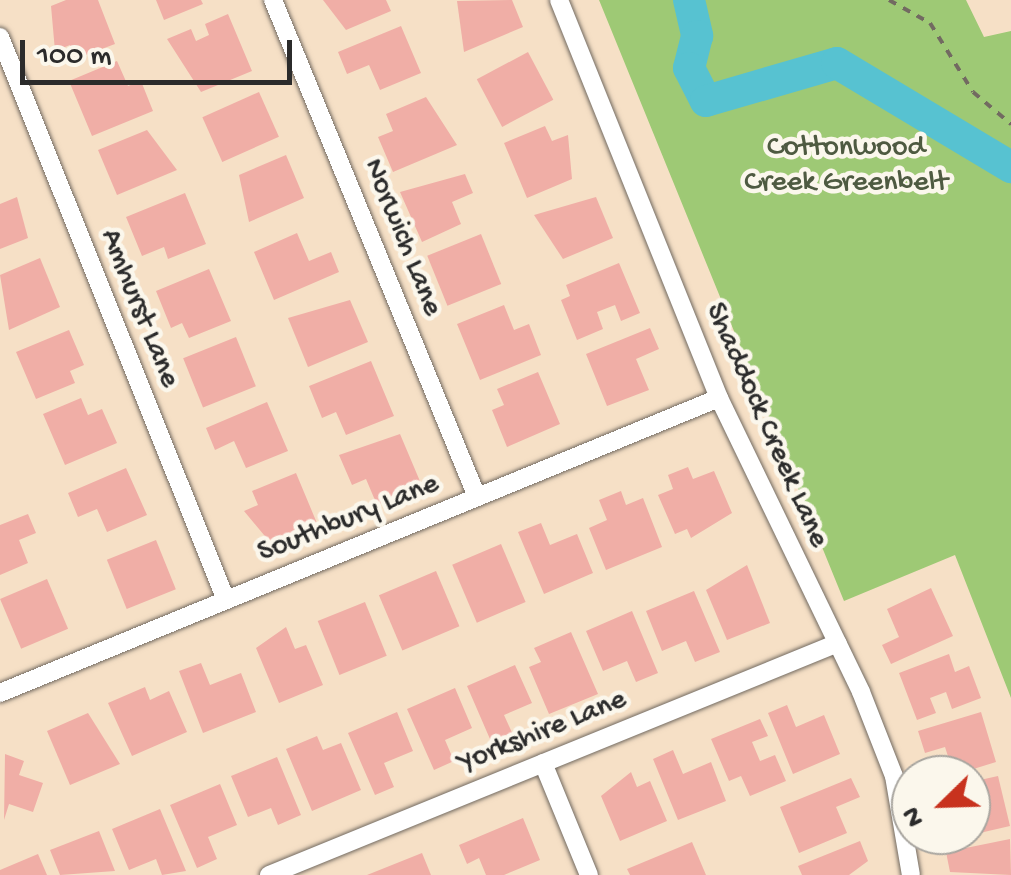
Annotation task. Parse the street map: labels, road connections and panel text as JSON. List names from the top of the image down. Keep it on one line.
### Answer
{"streets":{"street":["Norwich Lane","Amhurst Lane","Shaddock Creek Lane","Southbury Lane","Yorkshire Lane"]},"crossings":[["Norwich Lane","Southbury Lane"],["Amhurst Lane","Southbury Lane"],["Shaddock Creek Lane","Southbury Lane"],["Shaddock Creek Lane","Yorkshire Lane"]],"parks":["Cottonwood Creek Greenbelt"],"scale_bar":"100 m","north":"bottom left"}
